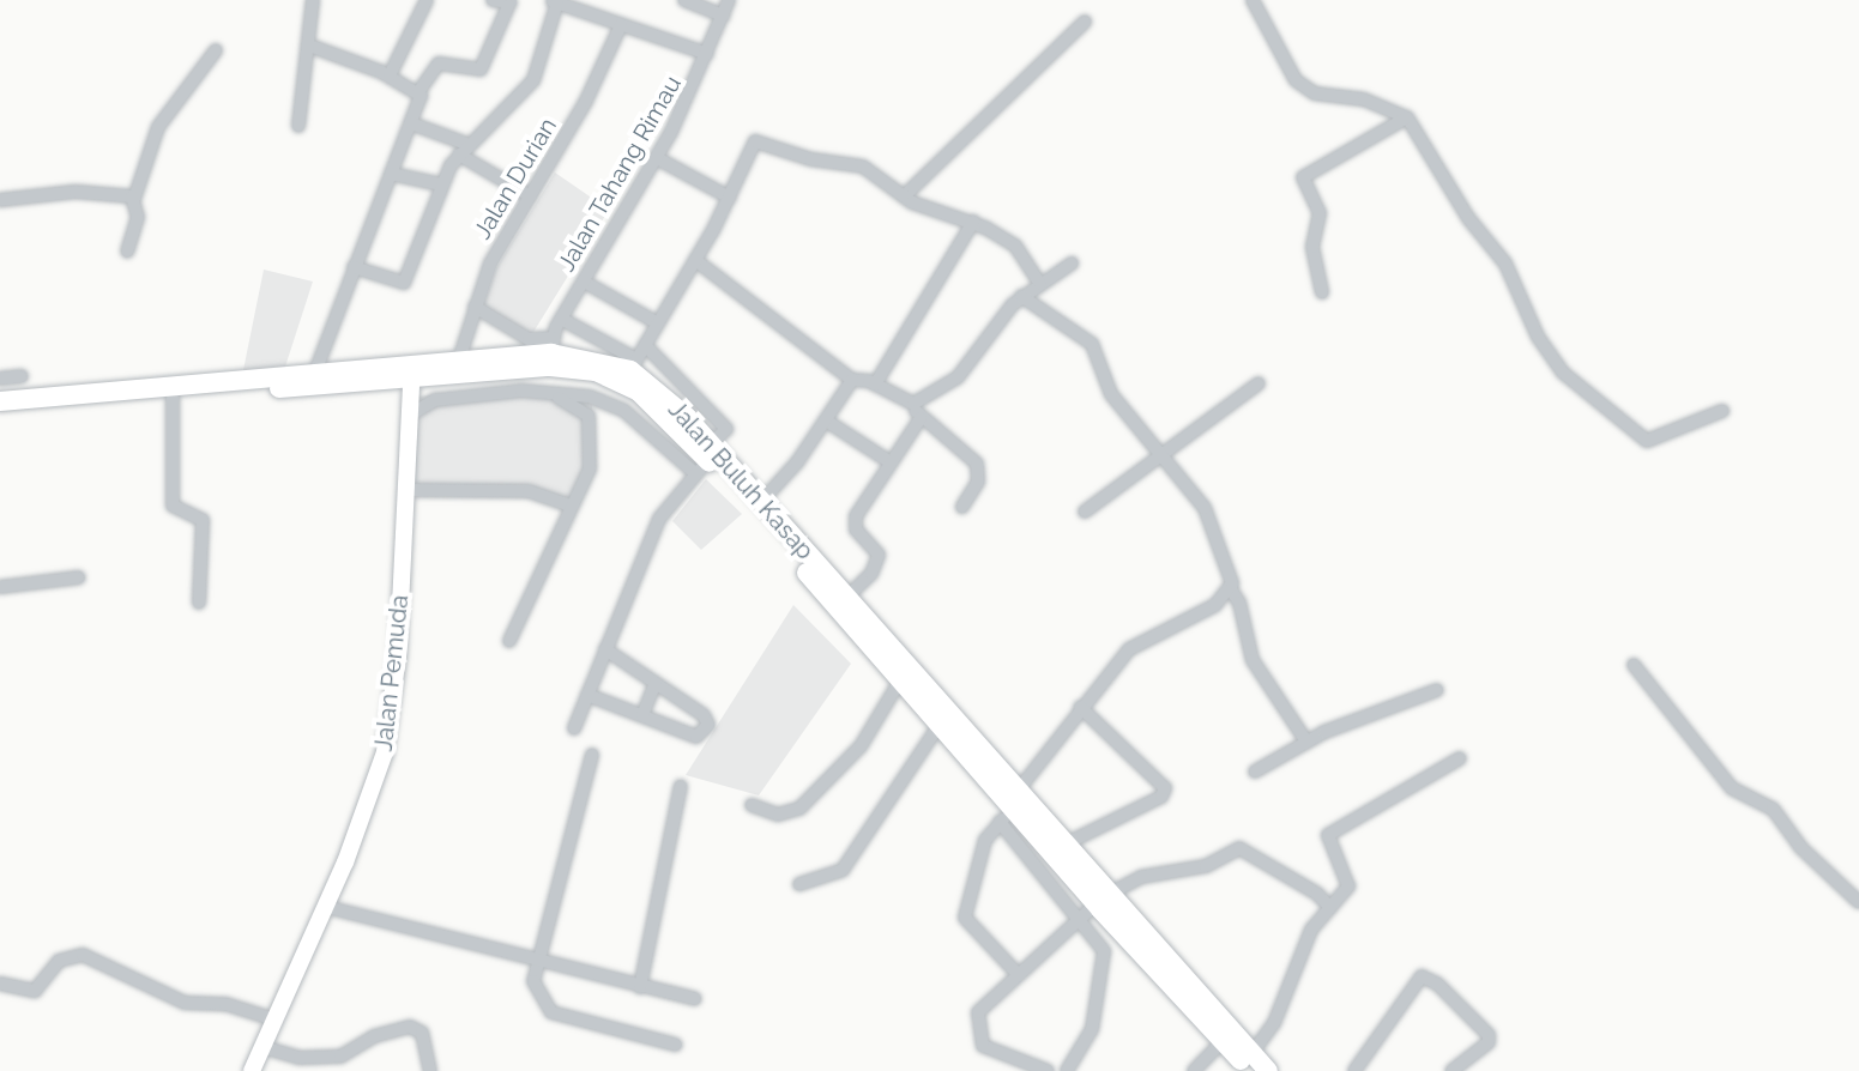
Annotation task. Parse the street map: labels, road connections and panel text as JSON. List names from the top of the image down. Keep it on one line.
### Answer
{"streets":{"highway":["Jalan Buluh Kasap"],"main road":["Jalan Pemuda"],"street":["Jalan Tahang Rimau","Jalan Durian"]},"crossings":[["Jalan Tahang Rimau","Jalan Buluh Kasap"],["Jalan Durian","Jalan Buluh Kasap"],["Jalan Buluh Kasap","Jalan Pemuda"]]}
